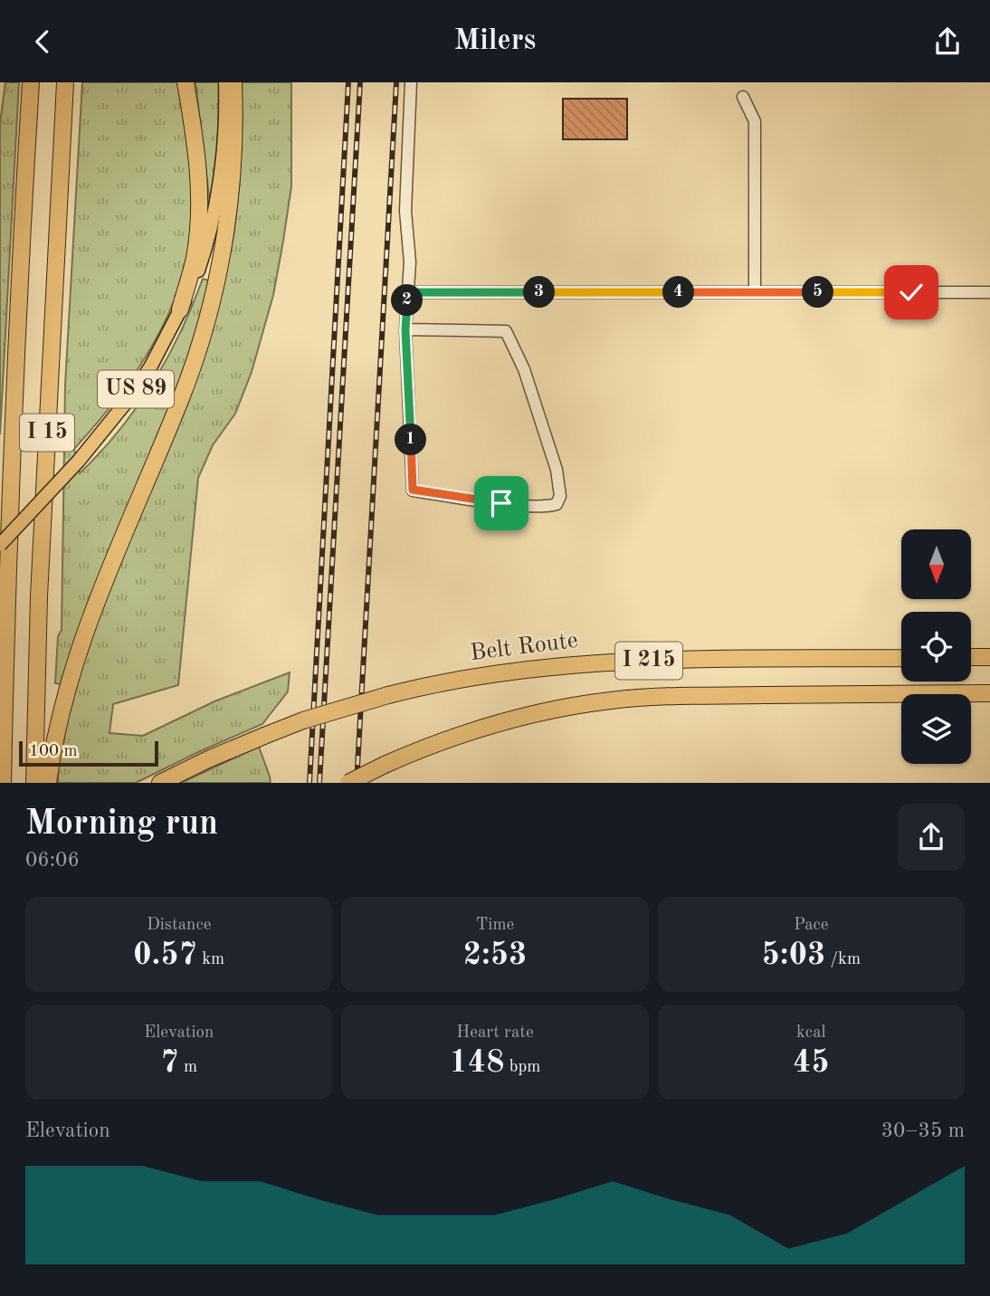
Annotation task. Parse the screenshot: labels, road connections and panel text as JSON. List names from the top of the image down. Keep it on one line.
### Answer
{"streets":{"highway":["I 15","Belt Route","I 215"],"main road":["US 89"]},"scale_bar":"100 m","north":"bottom","page":{"header":"Milers","pins":["3","4","5","2","1"],"scale":"100 m","heading":["Morning run","06:06"],"stats":[["Distance","0.57 km"],["Time","2:53"],["Pace","5:03 /km"],["Elevation","7 m"],["Heart rate","148 bpm"],["kcal","45"]],"chart":["Elevation","30–35 m"]}}
